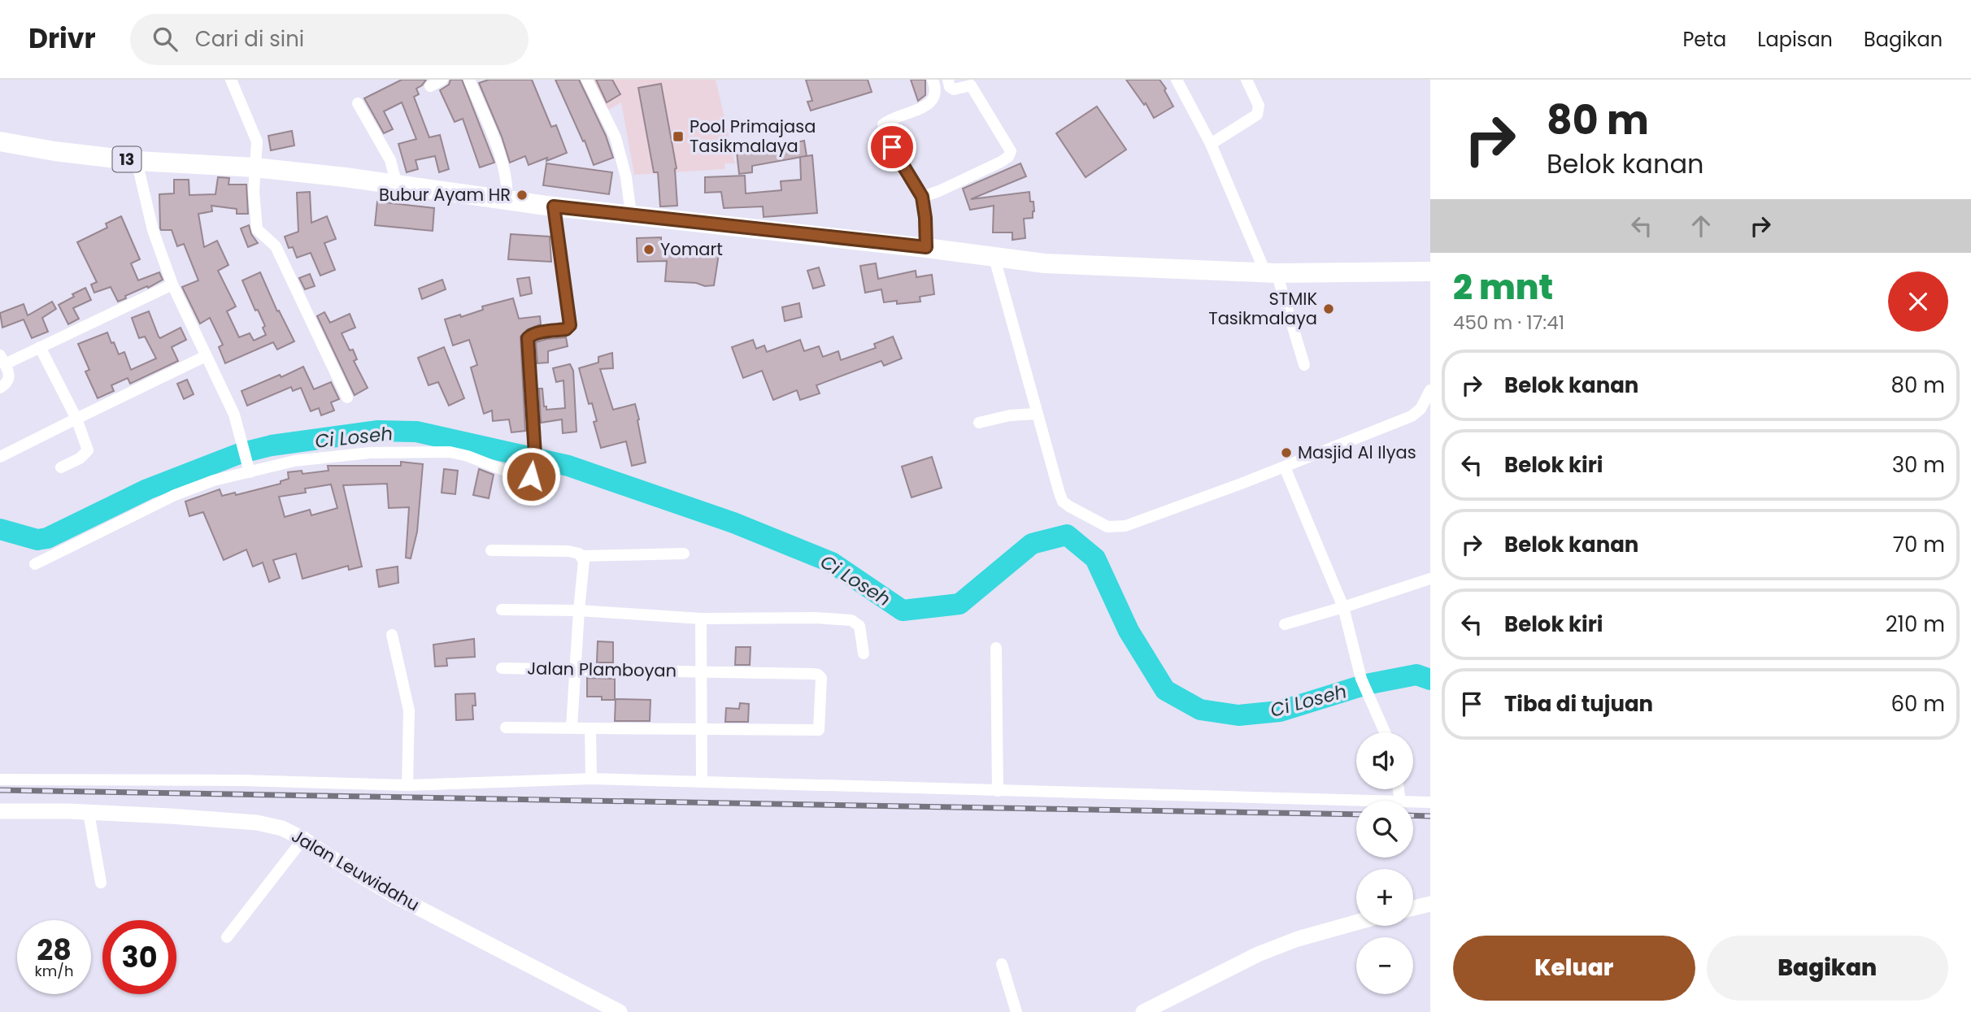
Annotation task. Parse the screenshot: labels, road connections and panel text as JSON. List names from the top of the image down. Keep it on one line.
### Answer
{"streets":{"highway":["13"],"street":["Jalan Plamboyan","Jalan Leuwidahu"]},"water":["Ci Loseh"],"places":{"transit":["Pool Primajasa Tasikmalaya"],"other":["Bubur Ayam HR","Yomart","STMIK Tasikmalaya","Masjid Al Ilyas"]},"page":{"header":"Drivr","search":"Cari di sini","nav":["Peta","Lapisan","Bagikan"],"turn":["80 m","Belok kanan"],"heading":["2 mnt","450 m · 17:41"],"list":[{"name":"Belok kanan","value":"80 m"},{"name":"Belok kiri","value":"30 m"},{"name":"Belok kanan","value":"70 m"},{"name":"Belok kiri","value":"210 m"},{"name":"Tiba di tujuan","value":"60 m"}],"map_buttons":["+","−"],"speed":"28 km/h","limit":"30","buttons":["Keluar","Bagikan"]}}
